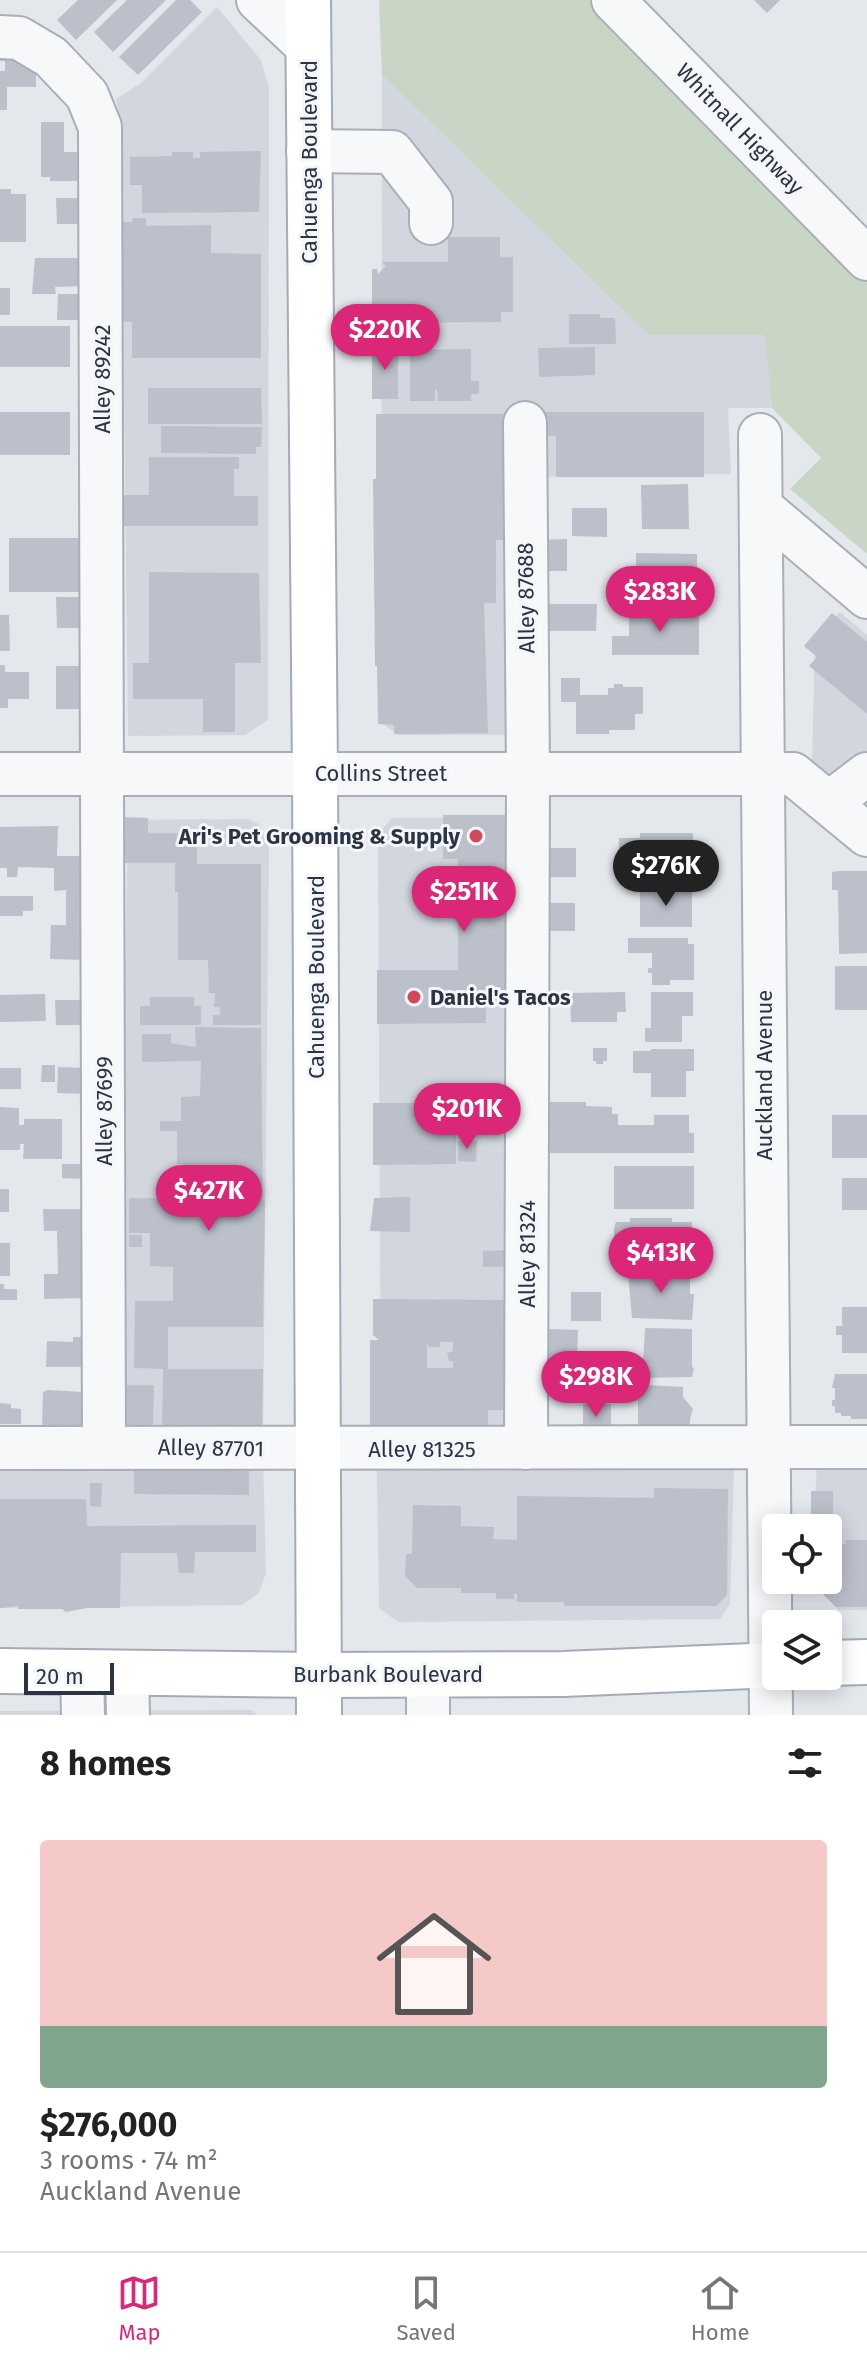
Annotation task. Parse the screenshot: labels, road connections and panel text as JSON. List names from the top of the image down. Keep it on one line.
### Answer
{"streets":{"main road":["Cahuenga Boulevard","Burbank Boulevard"],"street":["Whitnall Highway","Alley 89242","Alley 87688","Collins Street","Auckland Avenue","Alley 87699","Alley 81324","Alley 87701","Alley 81325"]},"crossings":[["Cahuenga Boulevard","Collins Street"],["Cahuenga Boulevard","Alley 87701"],["Cahuenga Boulevard","Alley 81325"],["Cahuenga Boulevard","Burbank Boulevard"],["Alley 89242","Collins Street"],["Alley 89242","Alley 87699"],["Alley 87688","Collins Street"],["Alley 87688","Alley 81324"],["Collins Street","Auckland Avenue"],["Collins Street","Alley 87699"],["Collins Street","Alley 81324"],["Auckland Avenue","Alley 81325"],["Alley 87699","Alley 87701"],["Alley 81324","Alley 81325"],["Alley 87701","Alley 81325"]],"places":["Ari's Pet Grooming & Supply","Daniel's Tacos"],"scale_bar":"20 m","page":{"price":["$220K","$283K","$276K","$251K","$201K","$427K","$413K","$298K"],"scale":"20 m","heading":"8 homes","list":[{"name":"$276,000","note":"3 rooms · 74 m² · Auckland Avenue"}],"tabs":["Map","Saved","Home"]}}
